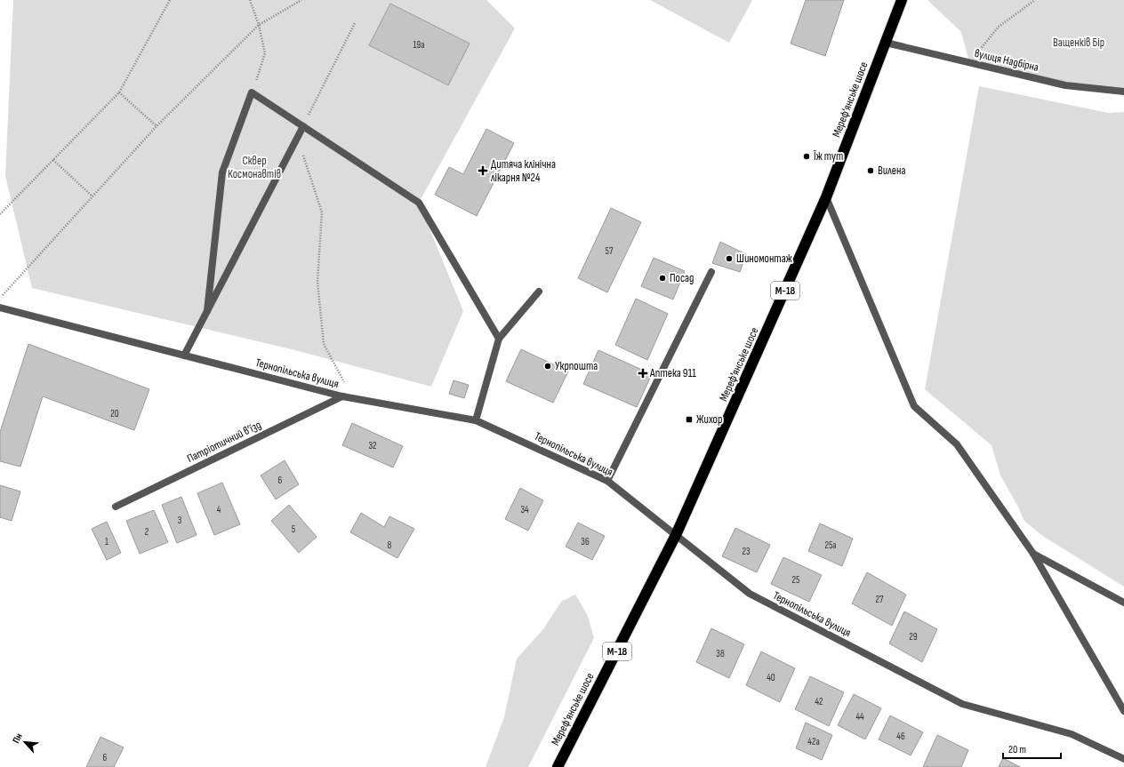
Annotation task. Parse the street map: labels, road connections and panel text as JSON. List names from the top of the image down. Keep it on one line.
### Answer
{"streets":{"highway":["Мереф'янське шосе","М-18"],"street":["вулиця Надбірна","Тернопільська вулиця","Патріотичний в’їзд"]},"crossings":[["вулиця Надбірна","Мереф'янське шосе"],["Мереф'янське шосе","Тернопільська вулиця"],["Тернопільська вулиця","Патріотичний в’їзд"]],"parks":["Ващенків Бір","Сквер Космонавтів"],"places":{"other":["Їж тут","Вилена","Шиномонтаж","Посад","Укрпошта"],"health":["Дитяча клінічна лікарня №24","Аптека 911"],"transit":["Жихор"]},"house_numbers":["19а","57","20","32","6","4","34","3","5","2","1","36","8","25а","23","25","27","29","38","40","42","44","46","42а","6"],"scale_bar":"20 m","north":"top left"}
